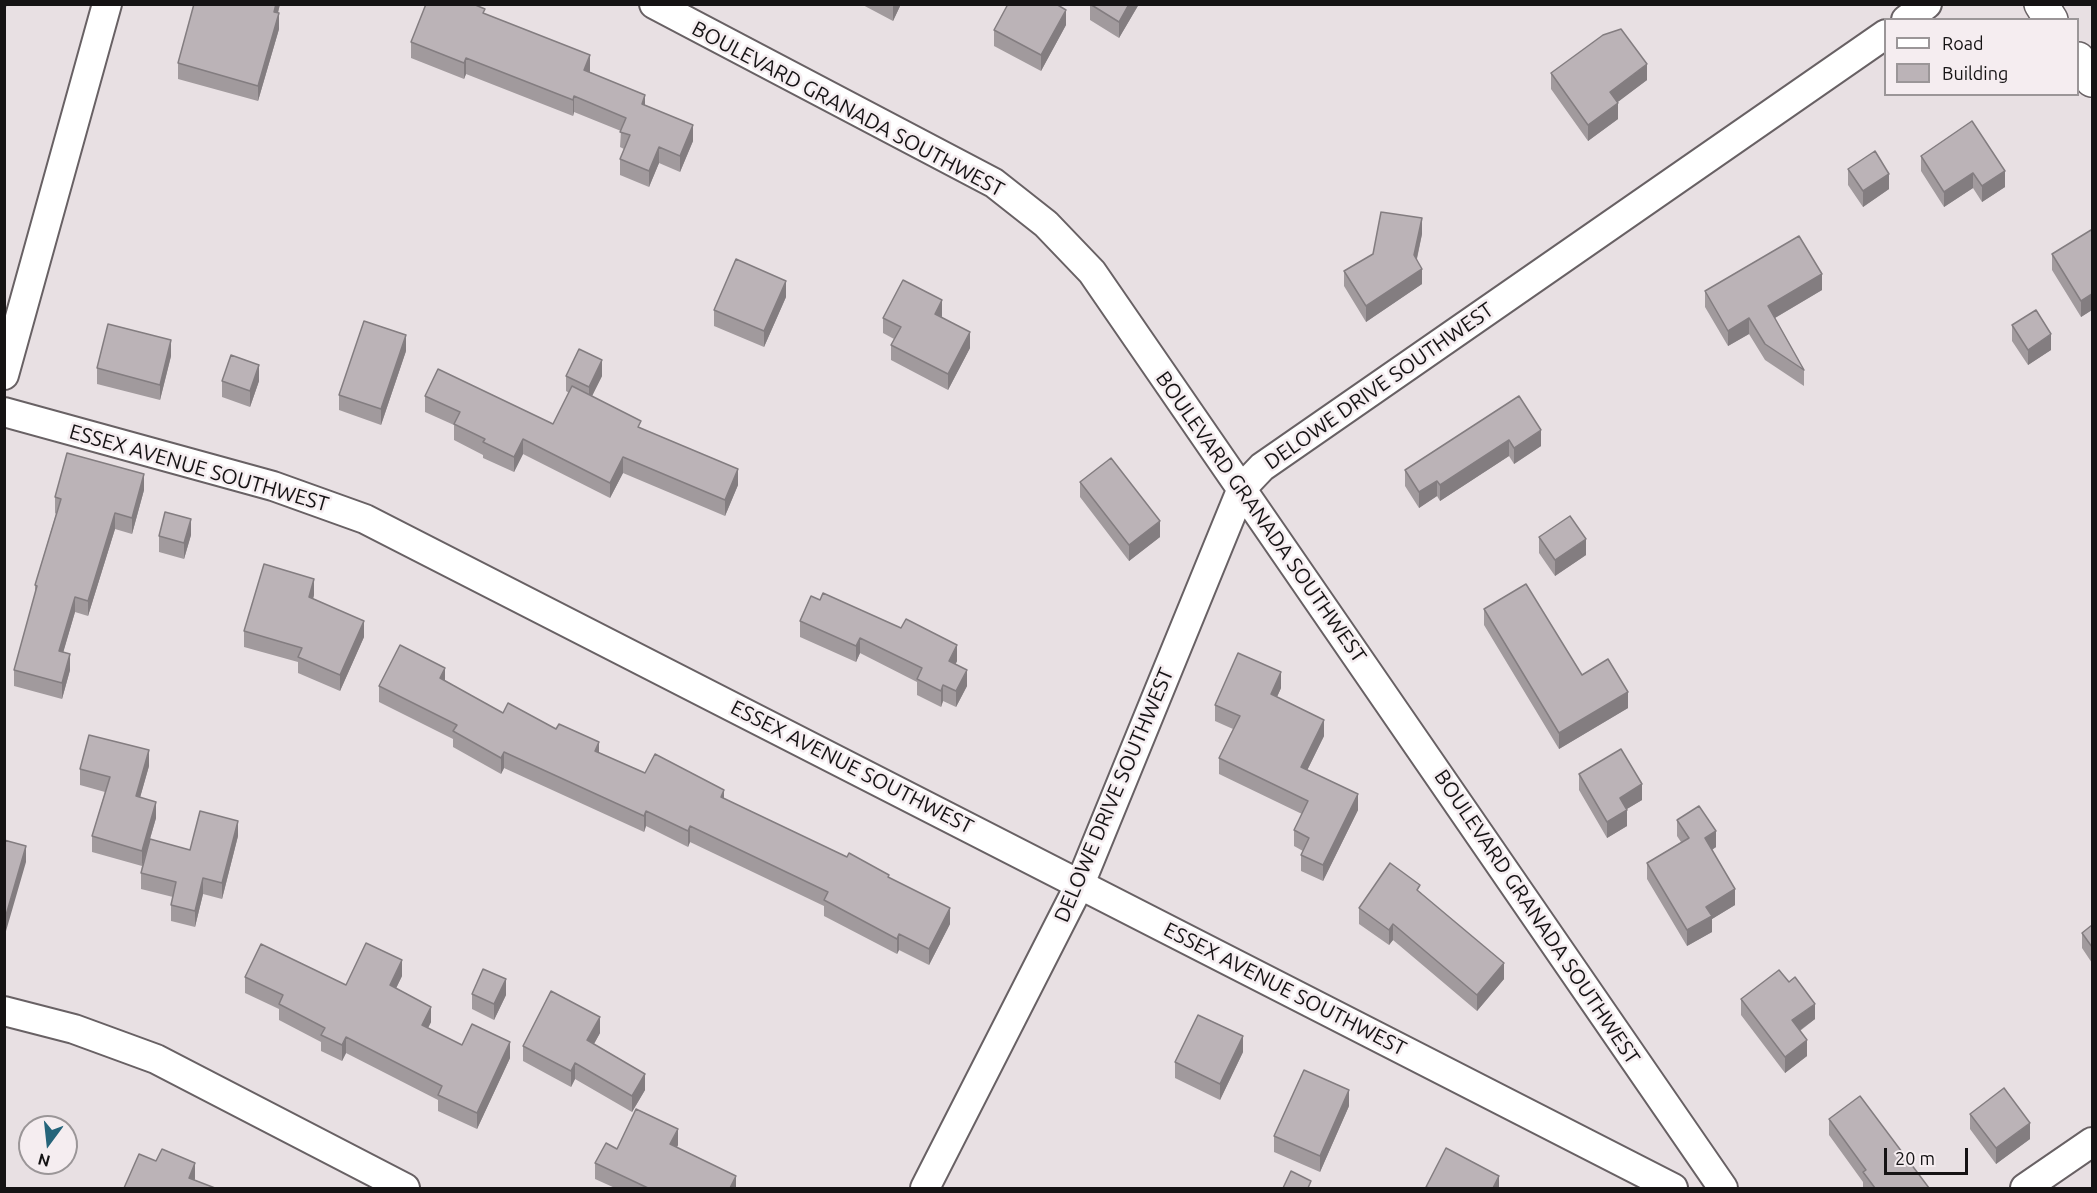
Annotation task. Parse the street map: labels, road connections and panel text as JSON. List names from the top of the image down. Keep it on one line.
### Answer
{"streets":{"street":["BOULEVARD GRANADA SOUTHWEST","DELOWE DRIVE SOUTHWEST","ESSEX AVENUE SOUTHWEST"]},"crossings":[["BOULEVARD GRANADA SOUTHWEST","DELOWE DRIVE SOUTHWEST"],["DELOWE DRIVE SOUTHWEST","ESSEX AVENUE SOUTHWEST"]],"legend":["Road","Building"],"scale_bar":"20 m","north":"bottom"}
